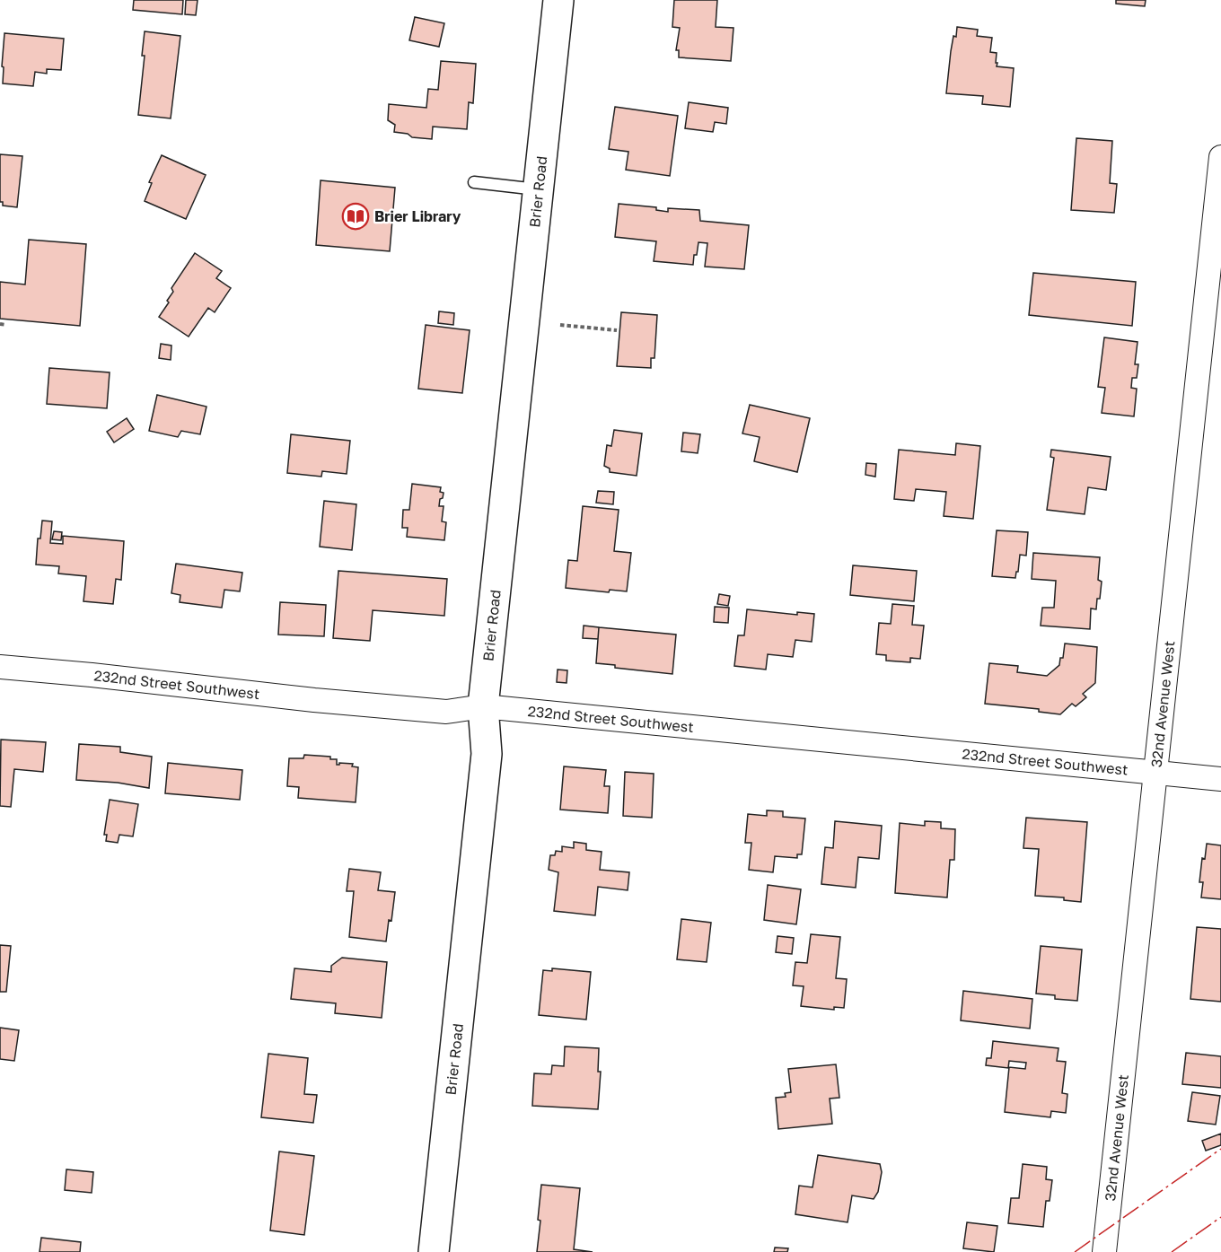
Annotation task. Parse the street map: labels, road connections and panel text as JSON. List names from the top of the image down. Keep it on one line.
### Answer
{"streets":{"main road":["Brier Road"],"street":["232nd Street Southwest","32nd Avenue West"]},"crossings":[["Brier Road","232nd Street Southwest"],["232nd Street Southwest","32nd Avenue West"]],"places":{"library":["Brier Library"]}}
